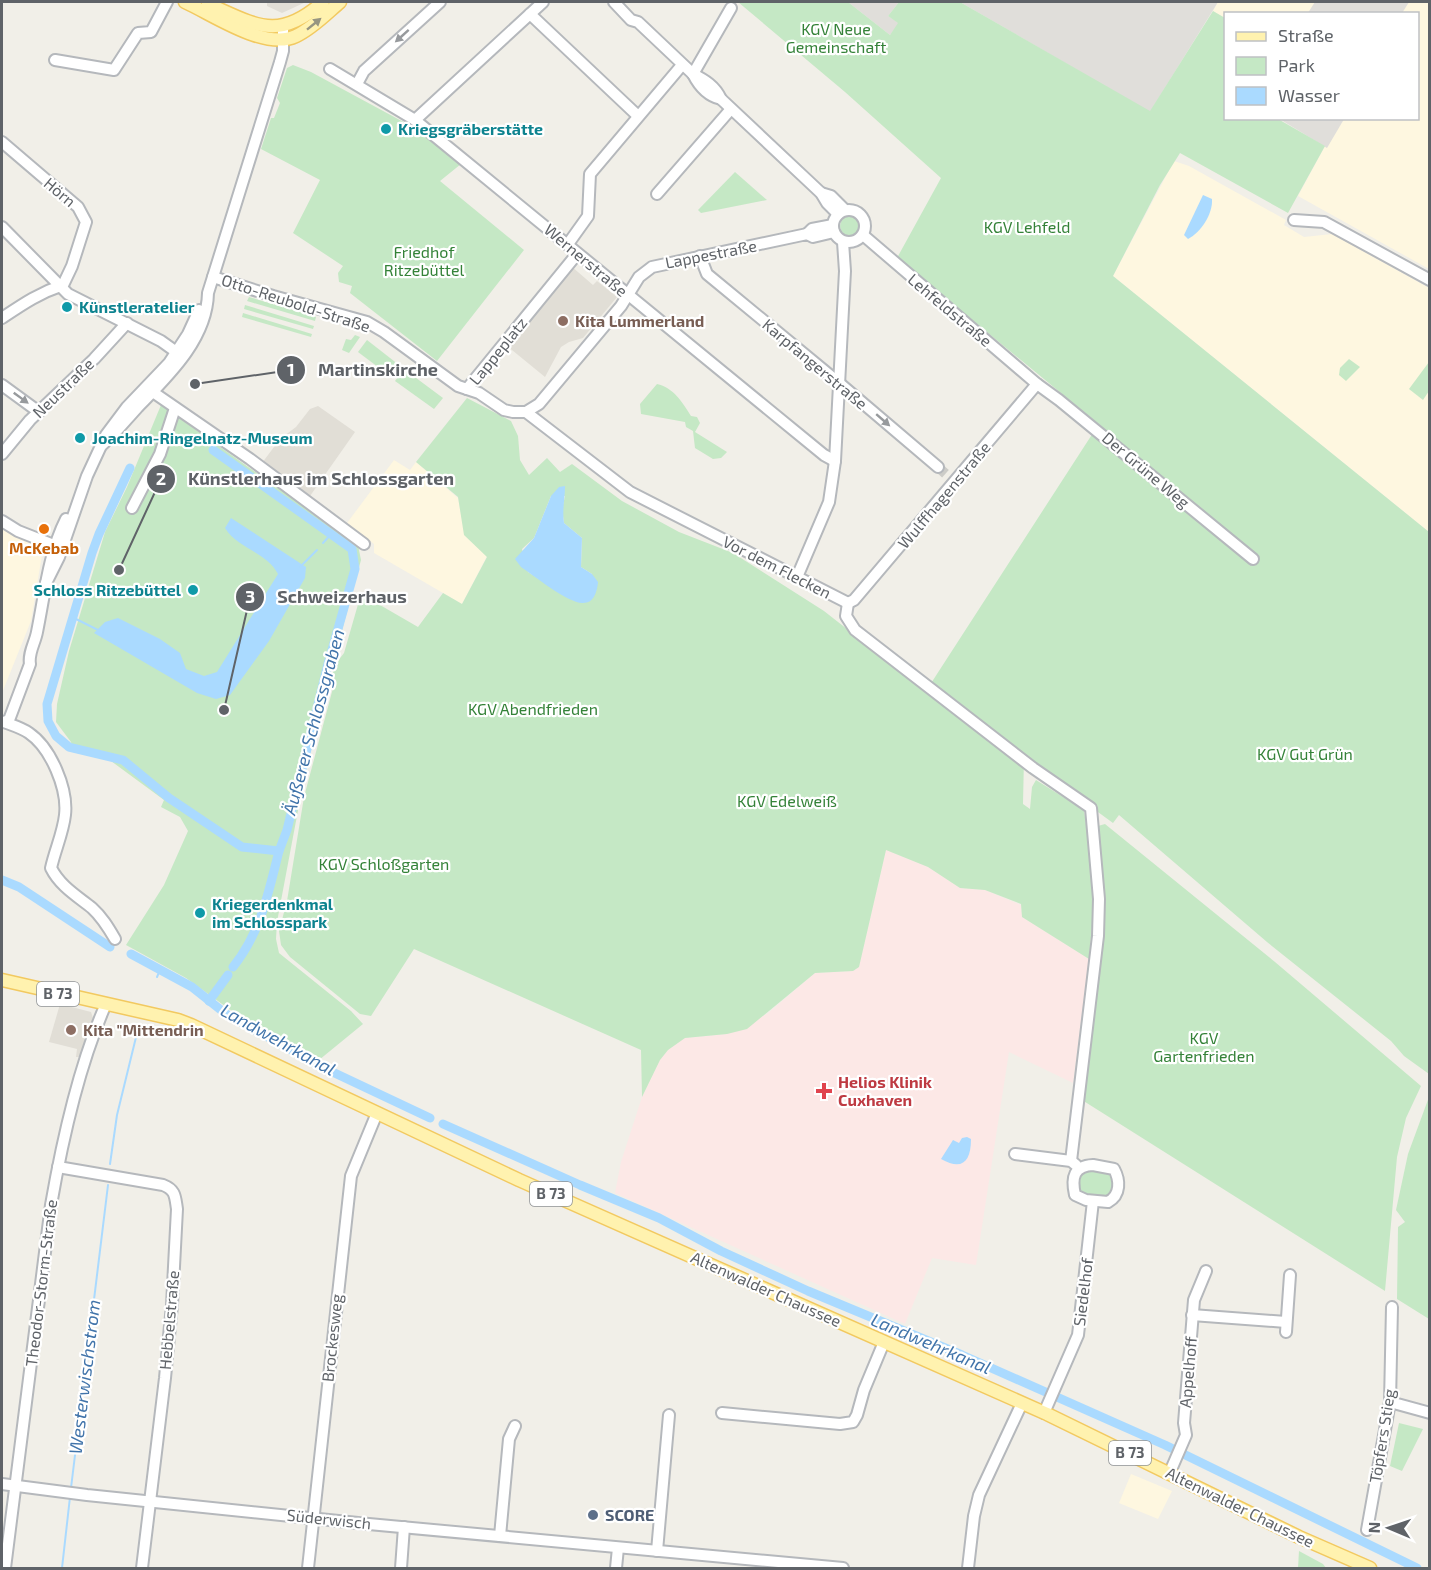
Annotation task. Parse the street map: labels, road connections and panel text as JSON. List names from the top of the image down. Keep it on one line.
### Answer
{"streets":{"main road":["B 73","Altenwalder Chaussee"],"street":["Hörn","Lappestraße","Wernerstraße","Otto-Reubold-Straße","Lehfeldstraße","Lappeplatz","Karpfangerstraße","Neustraße","Der Grüne Weg","Wulffhagenstraße","Vor dem Flecken","Theodor-Storm-Straße","Siedelhof","Hebbelstraße","Brockesweg","Appelhoff","Töpfers Stieg","Süderwisch"]},"crossings":[["Lappestraße","Wernerstraße"],["Lappestraße","Lehfeldstraße"],["Lappestraße","Karpfangerstraße"],["Wernerstraße","Lappeplatz"],["Otto-Reubold-Straße","Lappeplatz"],["Lehfeldstraße","Der Grüne Weg"],["Lehfeldstraße","Wulffhagenstraße"],["Lappeplatz","Vor dem Flecken"],["Der Grüne Weg","Wulffhagenstraße"],["Wulffhagenstraße","Vor dem Flecken"],["Vor dem Flecken","Siedelhof"],["B 73","Theodor-Storm-Straße"],["B 73","Altenwalder Chaussee"],["Theodor-Storm-Straße","Altenwalder Chaussee"],["Theodor-Storm-Straße","Hebbelstraße"],["Theodor-Storm-Straße","Süderwisch"],["Altenwalder Chaussee","Siedelhof"],["Altenwalder Chaussee","Brockesweg"],["Altenwalder Chaussee","Appelhoff"],["Hebbelstraße","Süderwisch"],["Brockesweg","Süderwisch"]],"one_way":["Karpfangerstraße"],"water":["Äußerer Schlossgraben","Landwehrkanal","Westerwischstrom"],"parks":["KGV Neue Gemeinschaft","KGV Lehfeld","Friedhof Ritzebüttel","KGV Abendfrieden","KGV Gut Grün","KGV Edelweiß","KGV Schloßgarten","KGV Gartenfrieden"],"places":{"other":["Kriegsgräberstätte","Künstleratelier","Kita Lummerland","Martinskirche","Joachim-Ringelnatz-Museum","McKebab","Künstlerhaus im Schlossgarten","Schloss Ritzebüttel","Schweizerhaus","Kriegerdenkmal im Schlosspark","Kita \"Mittendrin","SCORE"],"health":["Helios Klinik Cuxhaven"]},"legend":["Straße","Park","Wasser"],"north":"left"}
